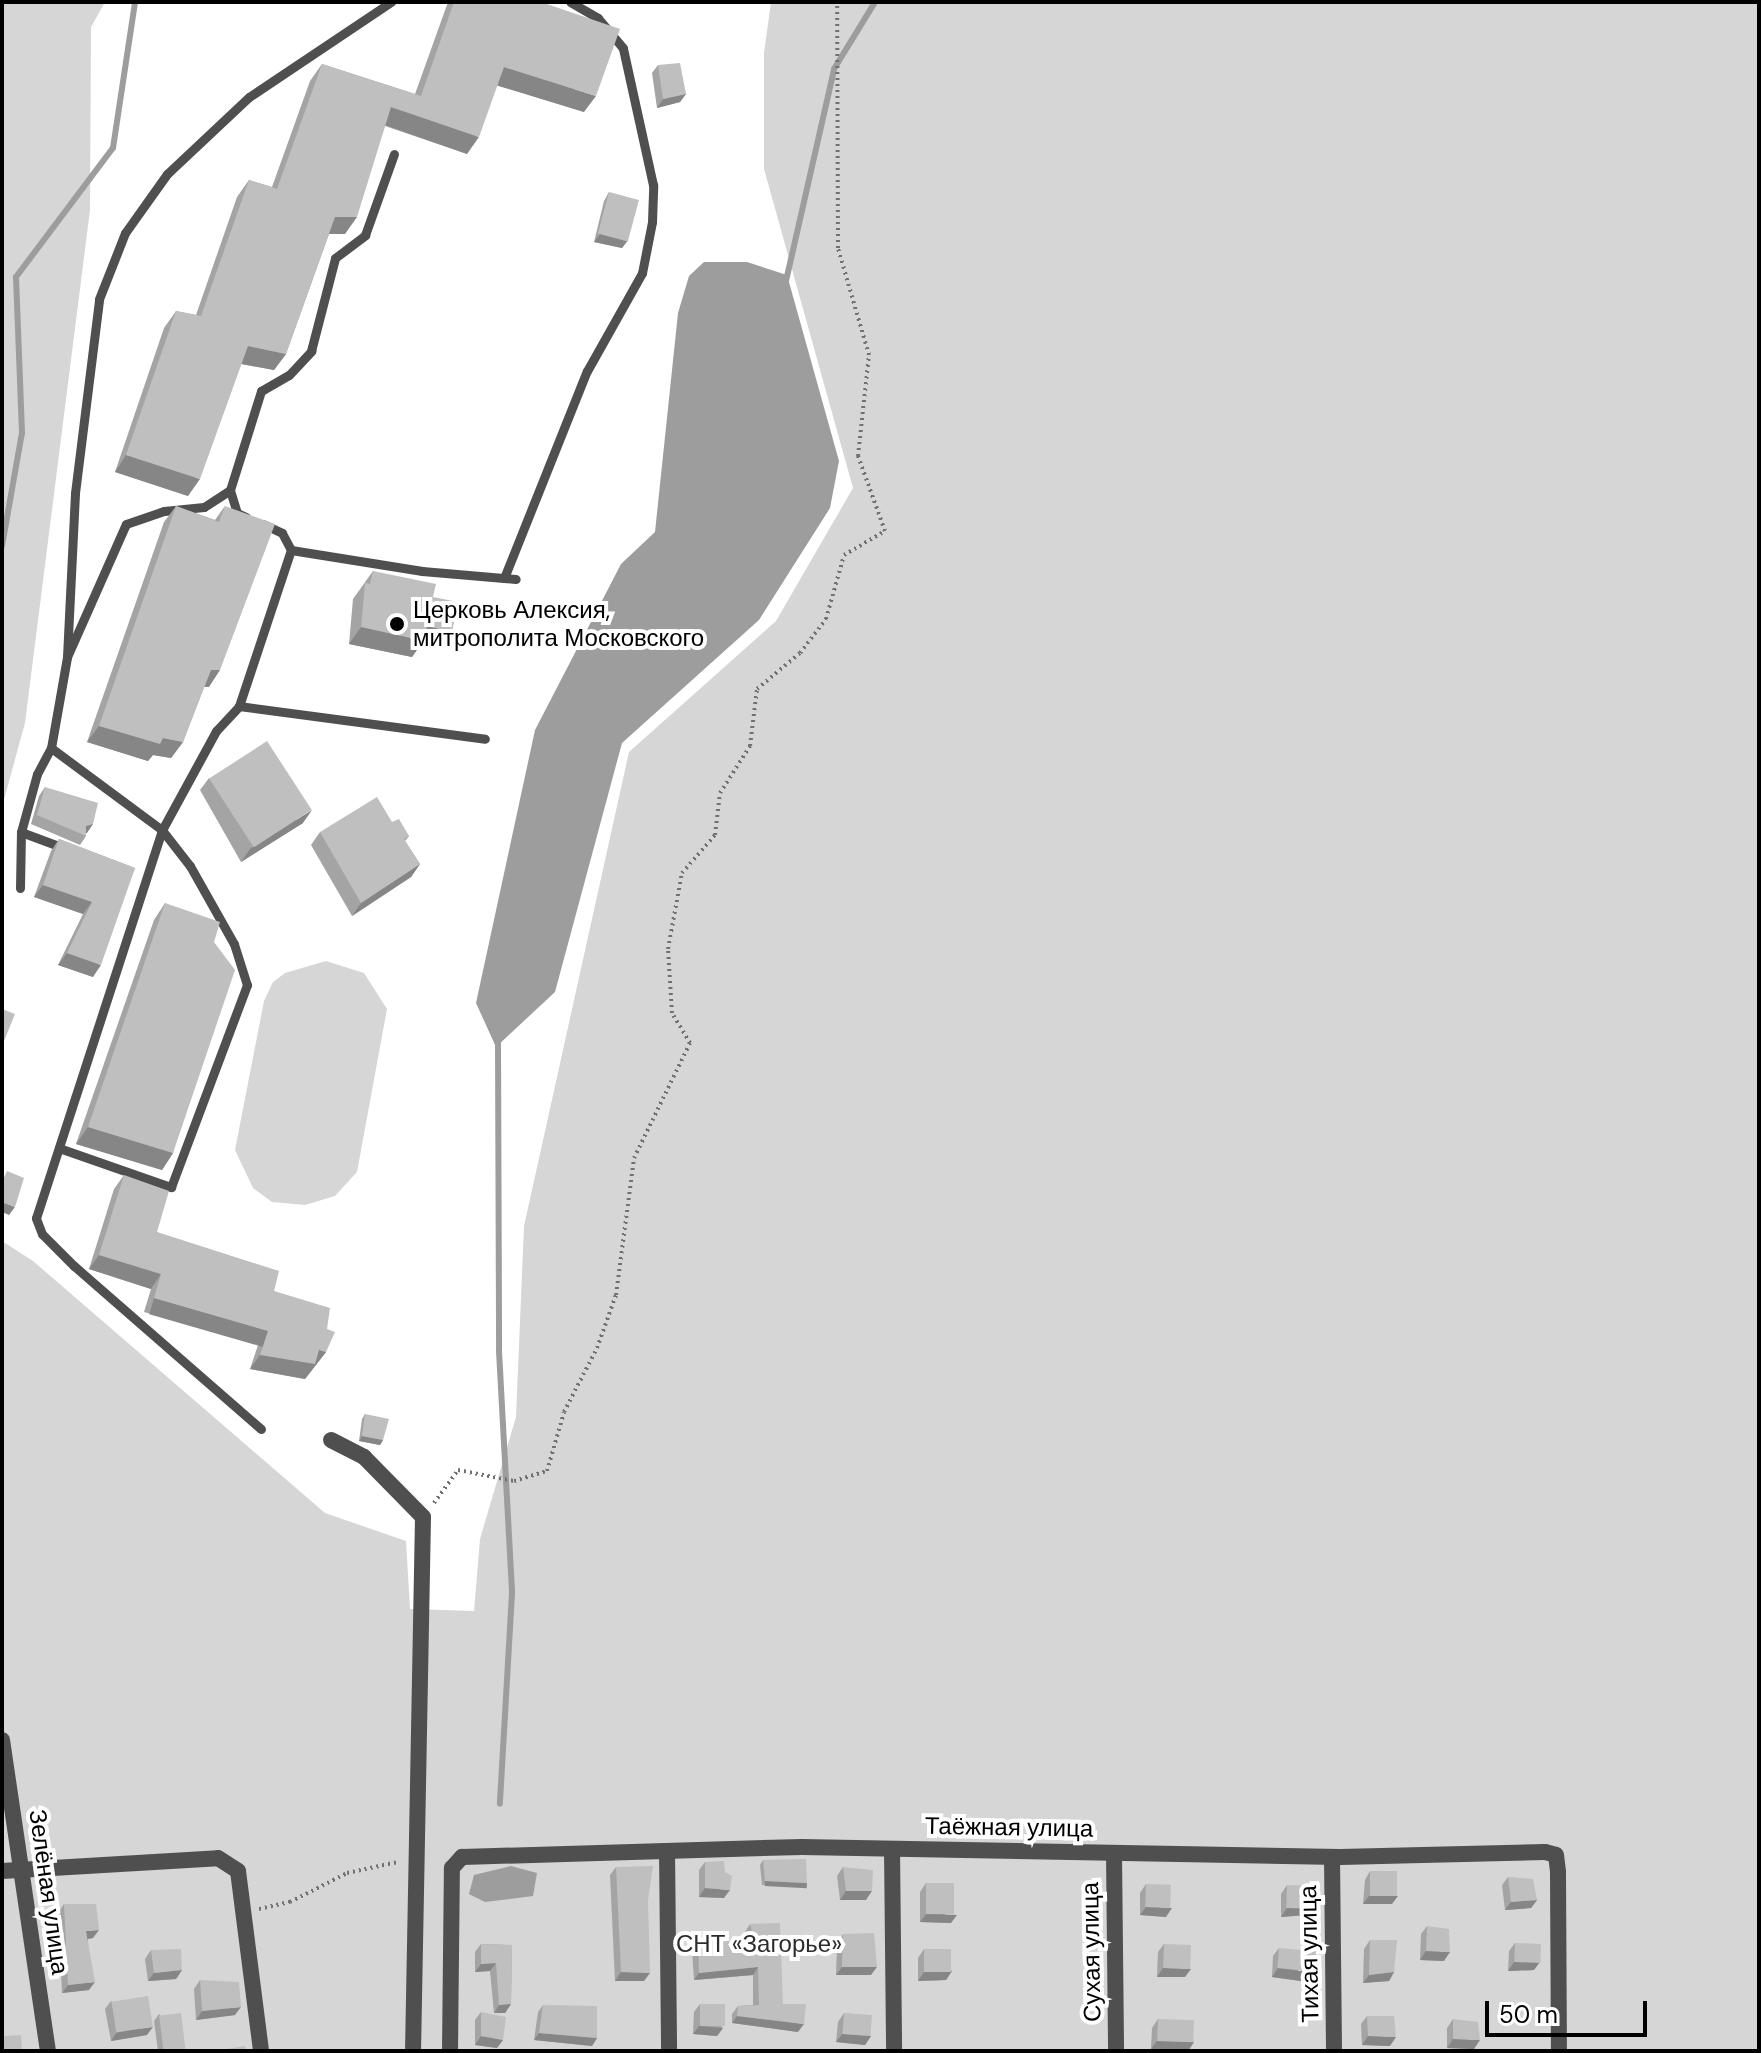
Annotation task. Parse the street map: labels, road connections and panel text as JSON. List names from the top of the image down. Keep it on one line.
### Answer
{"streets":{"street":["Таёжная улица","Зелёная улица","Сухая улица","Тихая улица"]},"crossings":[["Таёжная улица","Сухая улица"],["Таёжная улица","Тихая улица"]],"parks":["СНТ «Загорье»"],"places":["Церковь Алексия, митрополита Московского"],"scale_bar":"50 m"}
